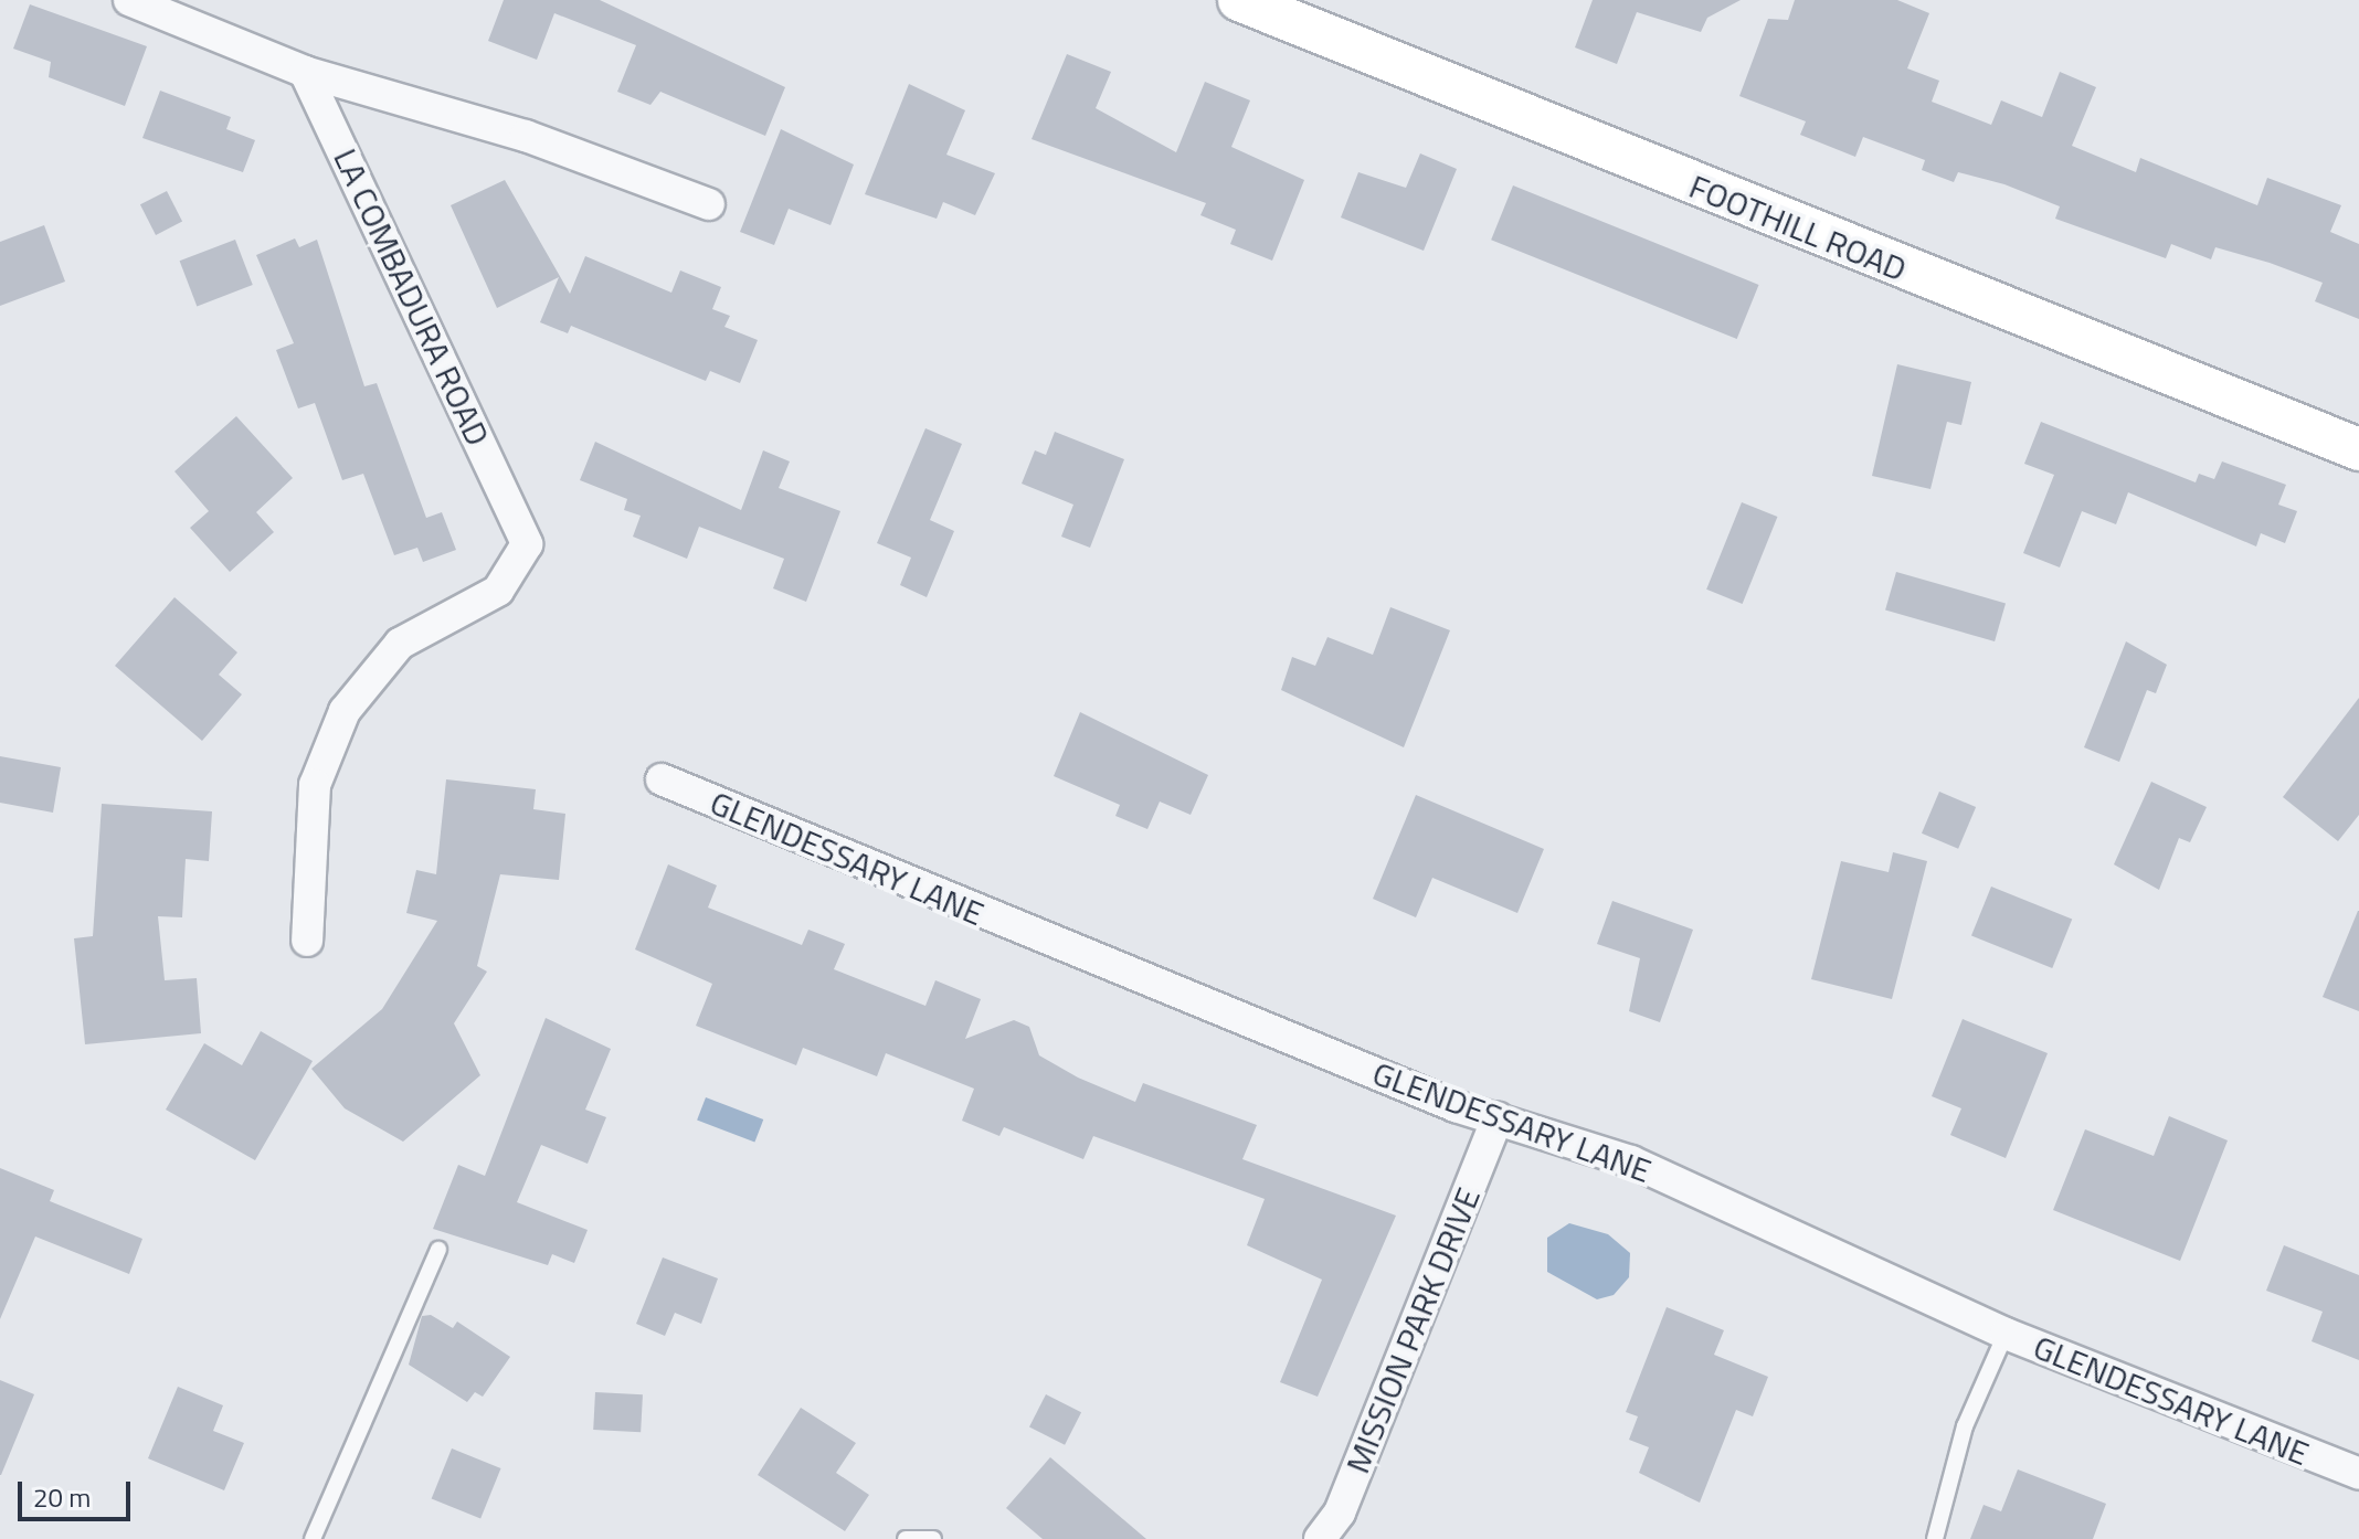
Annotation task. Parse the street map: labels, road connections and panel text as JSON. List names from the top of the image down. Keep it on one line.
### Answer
{"streets":{"main road":["FOOTHILL ROAD"],"street":["LA COMBADURA ROAD","GLENDESSARY LANE","MISSION PARK DRIVE"]},"crossings":[["GLENDESSARY LANE","MISSION PARK DRIVE"]],"scale_bar":"20 m"}
